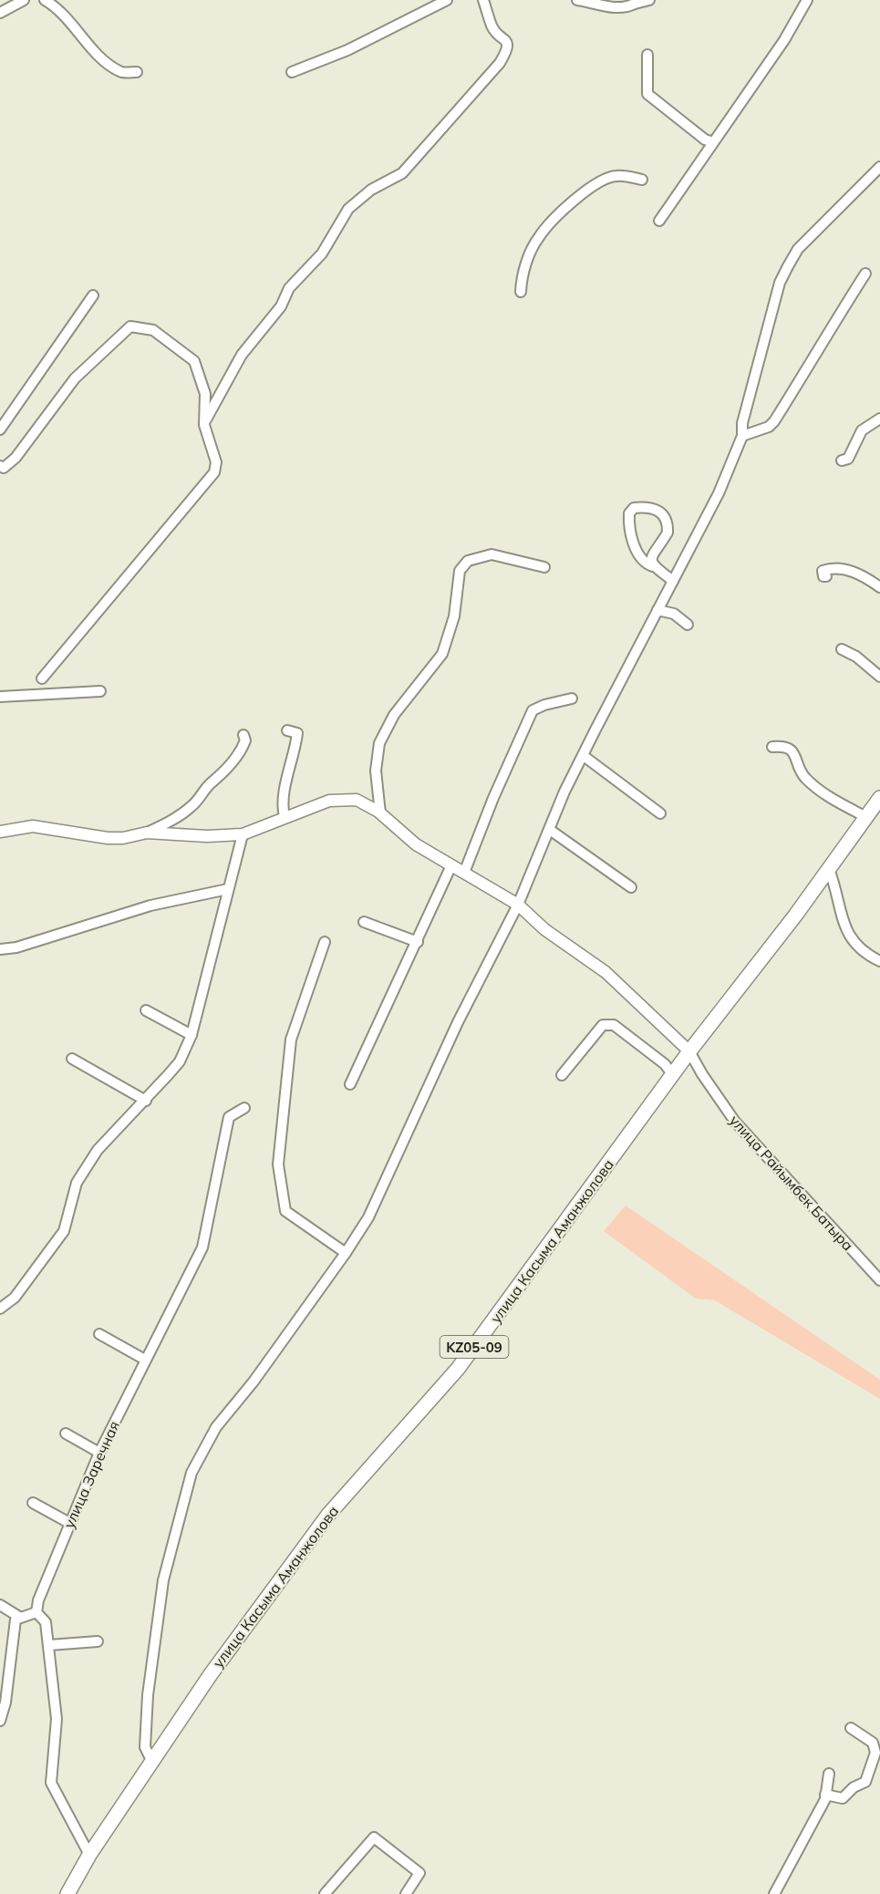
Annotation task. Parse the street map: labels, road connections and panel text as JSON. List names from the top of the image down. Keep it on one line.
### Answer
{"streets":{"main road":["улица Касыма Аманжолова","KZ05-09"],"street":["улица Райымбек Батыра","улица Заречная"]},"crossings":[["улица Райымбек Батыра","улица Касыма Аманжолова"]]}
